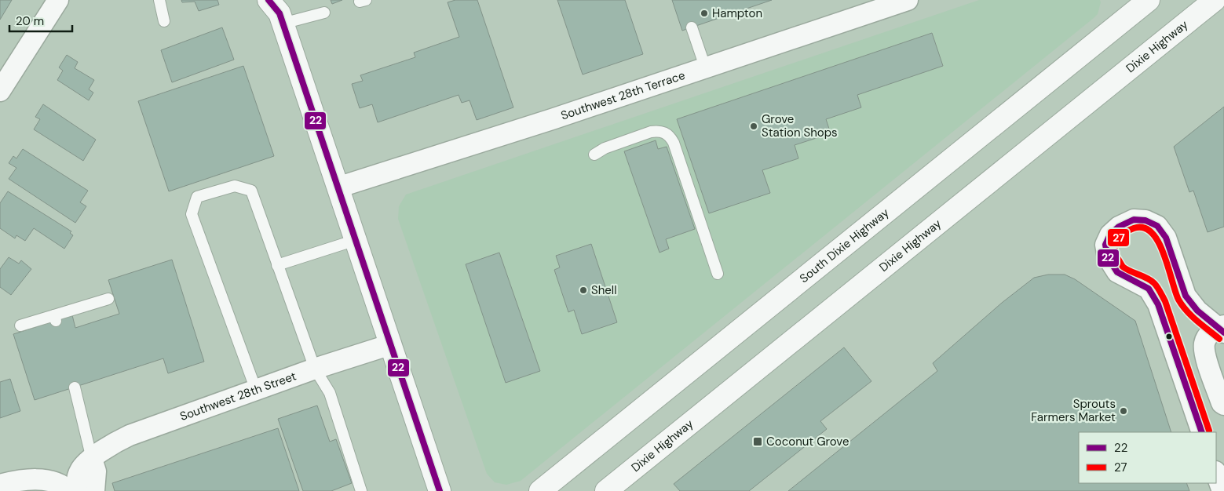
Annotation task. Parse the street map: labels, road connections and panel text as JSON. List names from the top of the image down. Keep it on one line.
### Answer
{"streets":{"main road":["Dixie Highway","South Dixie Highway"],"street":["Southwest 28th Terrace","Southwest 28th Street"]},"places":{"other":["Hampton","Grove Station Shops","Shell","Sprouts Farmers Market"],"transit":["Coconut Grove"]},"lines":["transit line 22","transit line 27"],"legend":["22","27"],"scale_bar":"20 m"}
